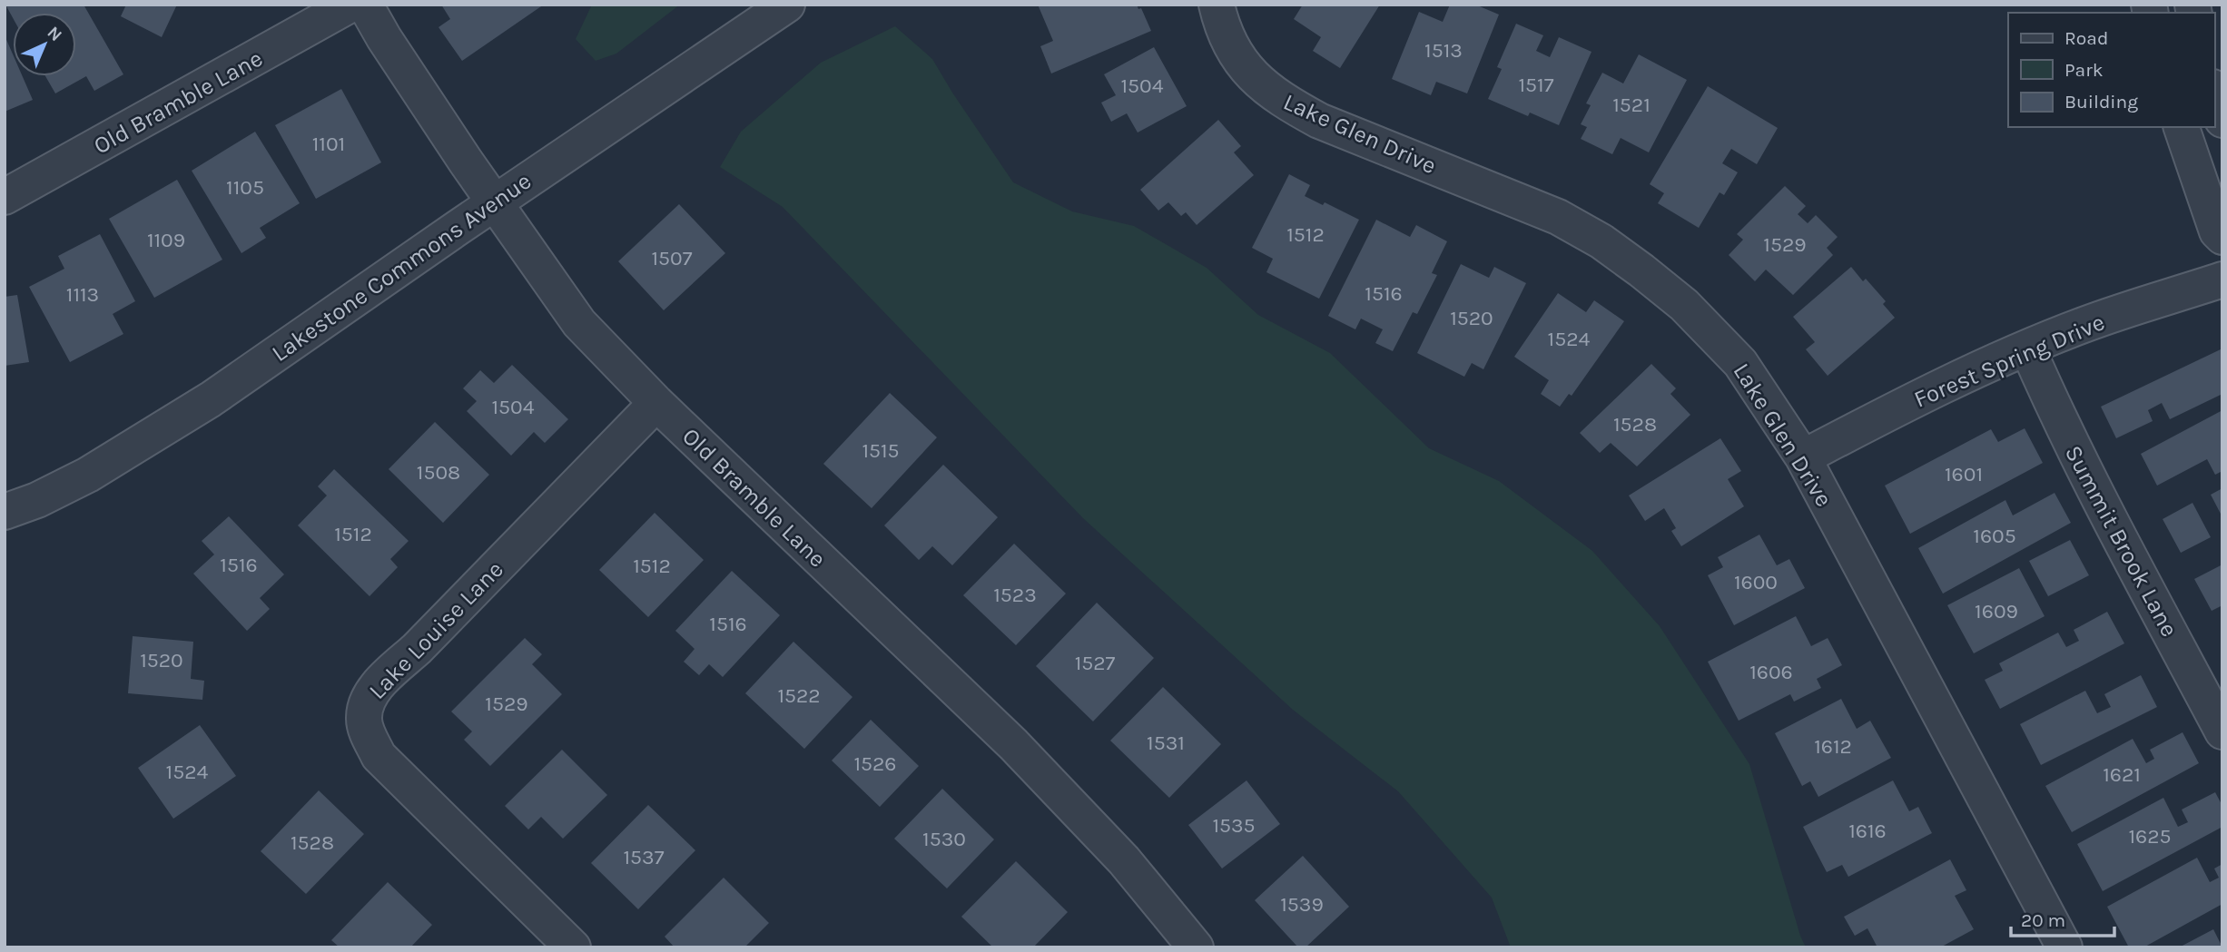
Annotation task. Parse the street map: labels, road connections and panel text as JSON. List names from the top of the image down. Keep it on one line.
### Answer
{"streets":{"street":["Old Bramble Lane","Lake Glen Drive","Lakestone Commons Avenue","Forest Spring Drive","Summit Brook Lane","Lake Louise Lane"]},"crossings":[["Old Bramble Lane","Lakestone Commons Avenue"],["Old Bramble Lane","Lake Louise Lane"],["Lake Glen Drive","Forest Spring Drive"],["Forest Spring Drive","Summit Brook Lane"]],"house_numbers":["1513","1517","1504","1521","1101","1105","1512","1109","1529","1507","1516","1113","1520","1524","1504","1528","1515","1508","1601","1512","1605","1516","1512","1600","1523","1609","1516","1520","1527","1606","1522","1529","1531","1612","1526","1524","1621","1535","1616","1625","1530","1528","1537","1539"],"legend":["Road","Park","Building"],"scale_bar":"20 m","north":"top right"}
